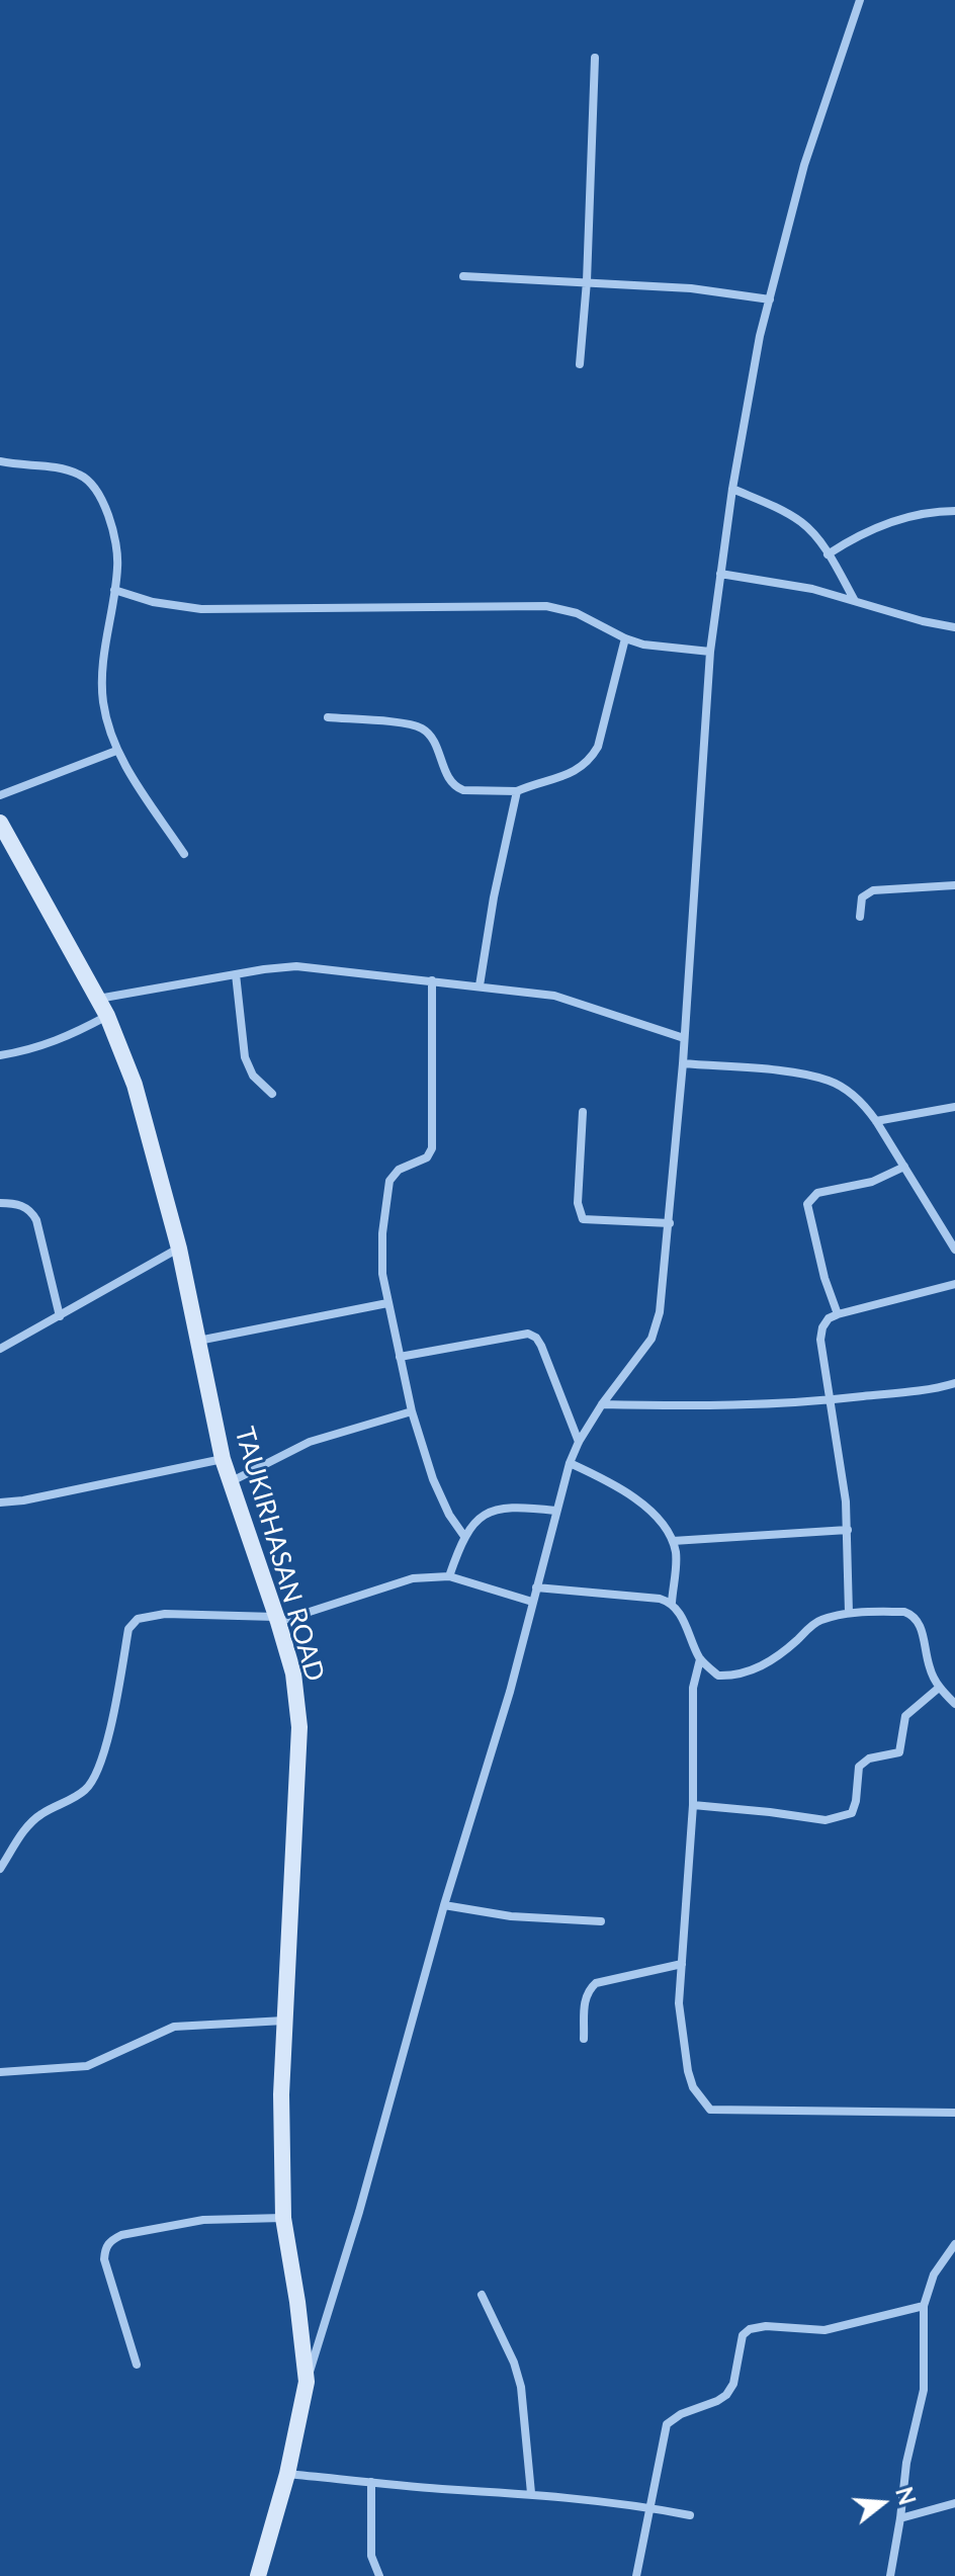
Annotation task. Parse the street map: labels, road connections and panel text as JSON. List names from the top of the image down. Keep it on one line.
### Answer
{"streets":{"street":["TAUKIRHASAN ROAD"]},"north":"right"}
